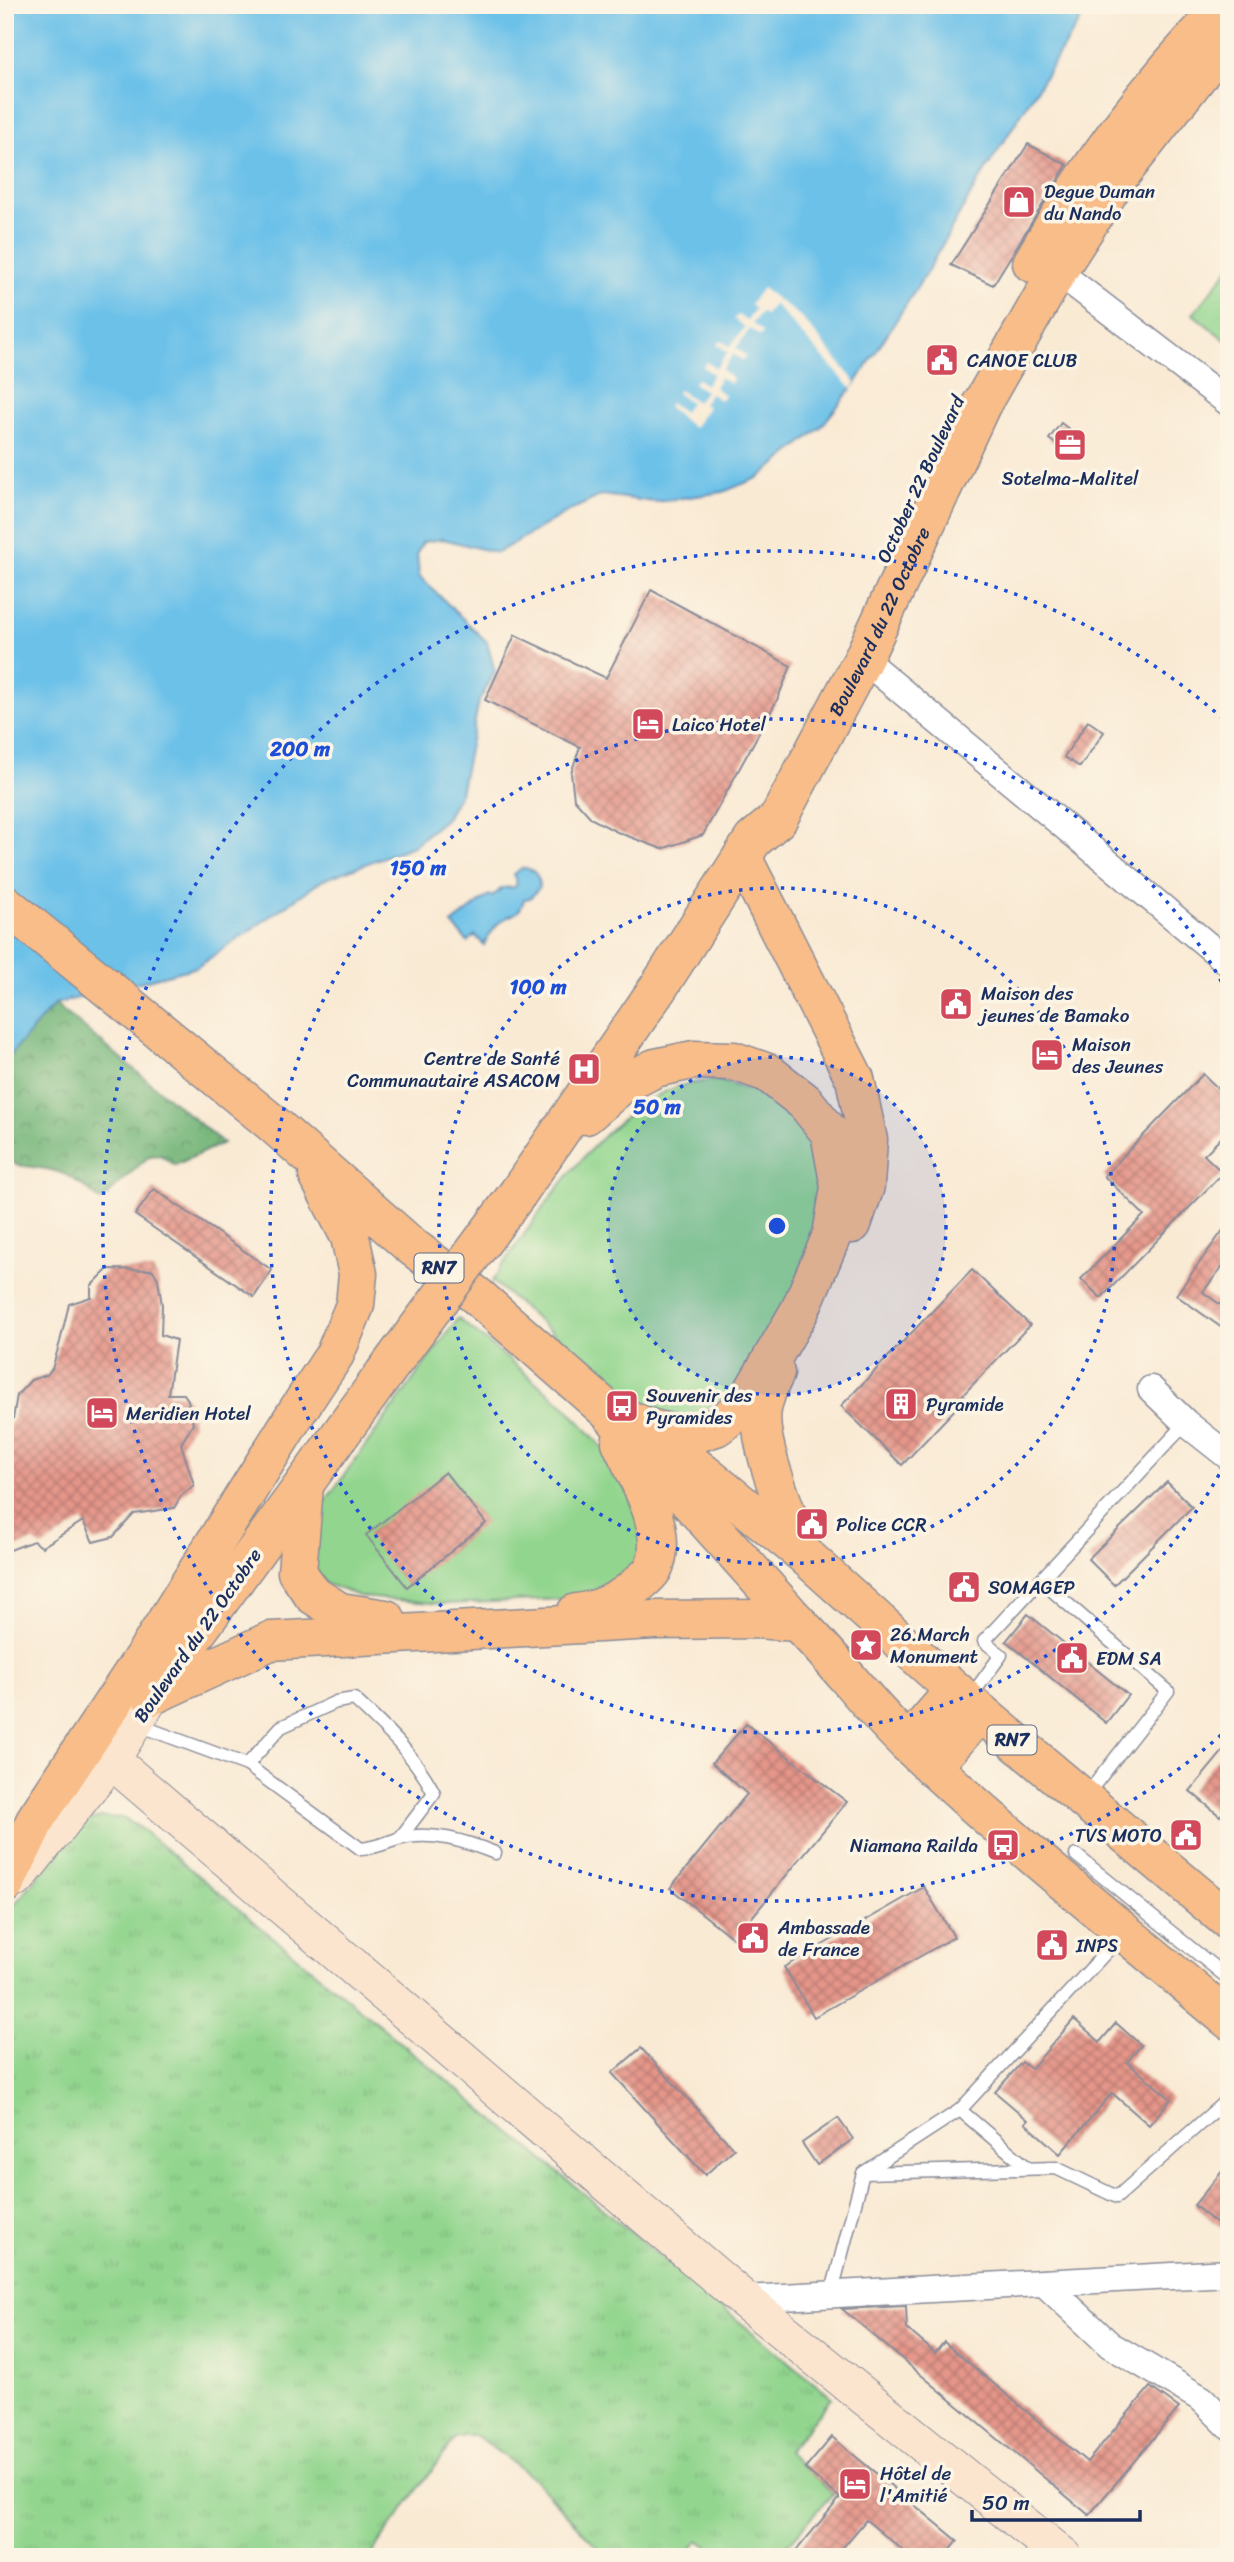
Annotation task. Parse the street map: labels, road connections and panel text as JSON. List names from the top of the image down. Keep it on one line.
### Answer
{"streets":{"main road":["October 22 Boulevard","Boulevard du 22 Octobre","RN7"]},"crossings":[["October 22 Boulevard","Boulevard du 22 Octobre"]],"places":{"shop":["Degue Duman du Nando"],"public building":["CANOE CLUB","Maison des jeunes de Bamako","Police CCR","SOMAGEP","EDM SA","TVS MOTO","Ambassade de France","INPS"],"office":["Sotelma-Malitel"],"hotel":["Laico Hotel","Maison des Jeunes","Meridien Hotel","Hôtel de l'Amitié"],"hospital":["Centre de Santé Communautaire ASACOM"],"building":["Pyramide"],"bus stop":["Souvenir des Pyramides","Niamana Railda"],"place":["26.March Monument"]},"scale_bar":"50 m","rings":["200 m","150 m","100 m","50 m"]}
